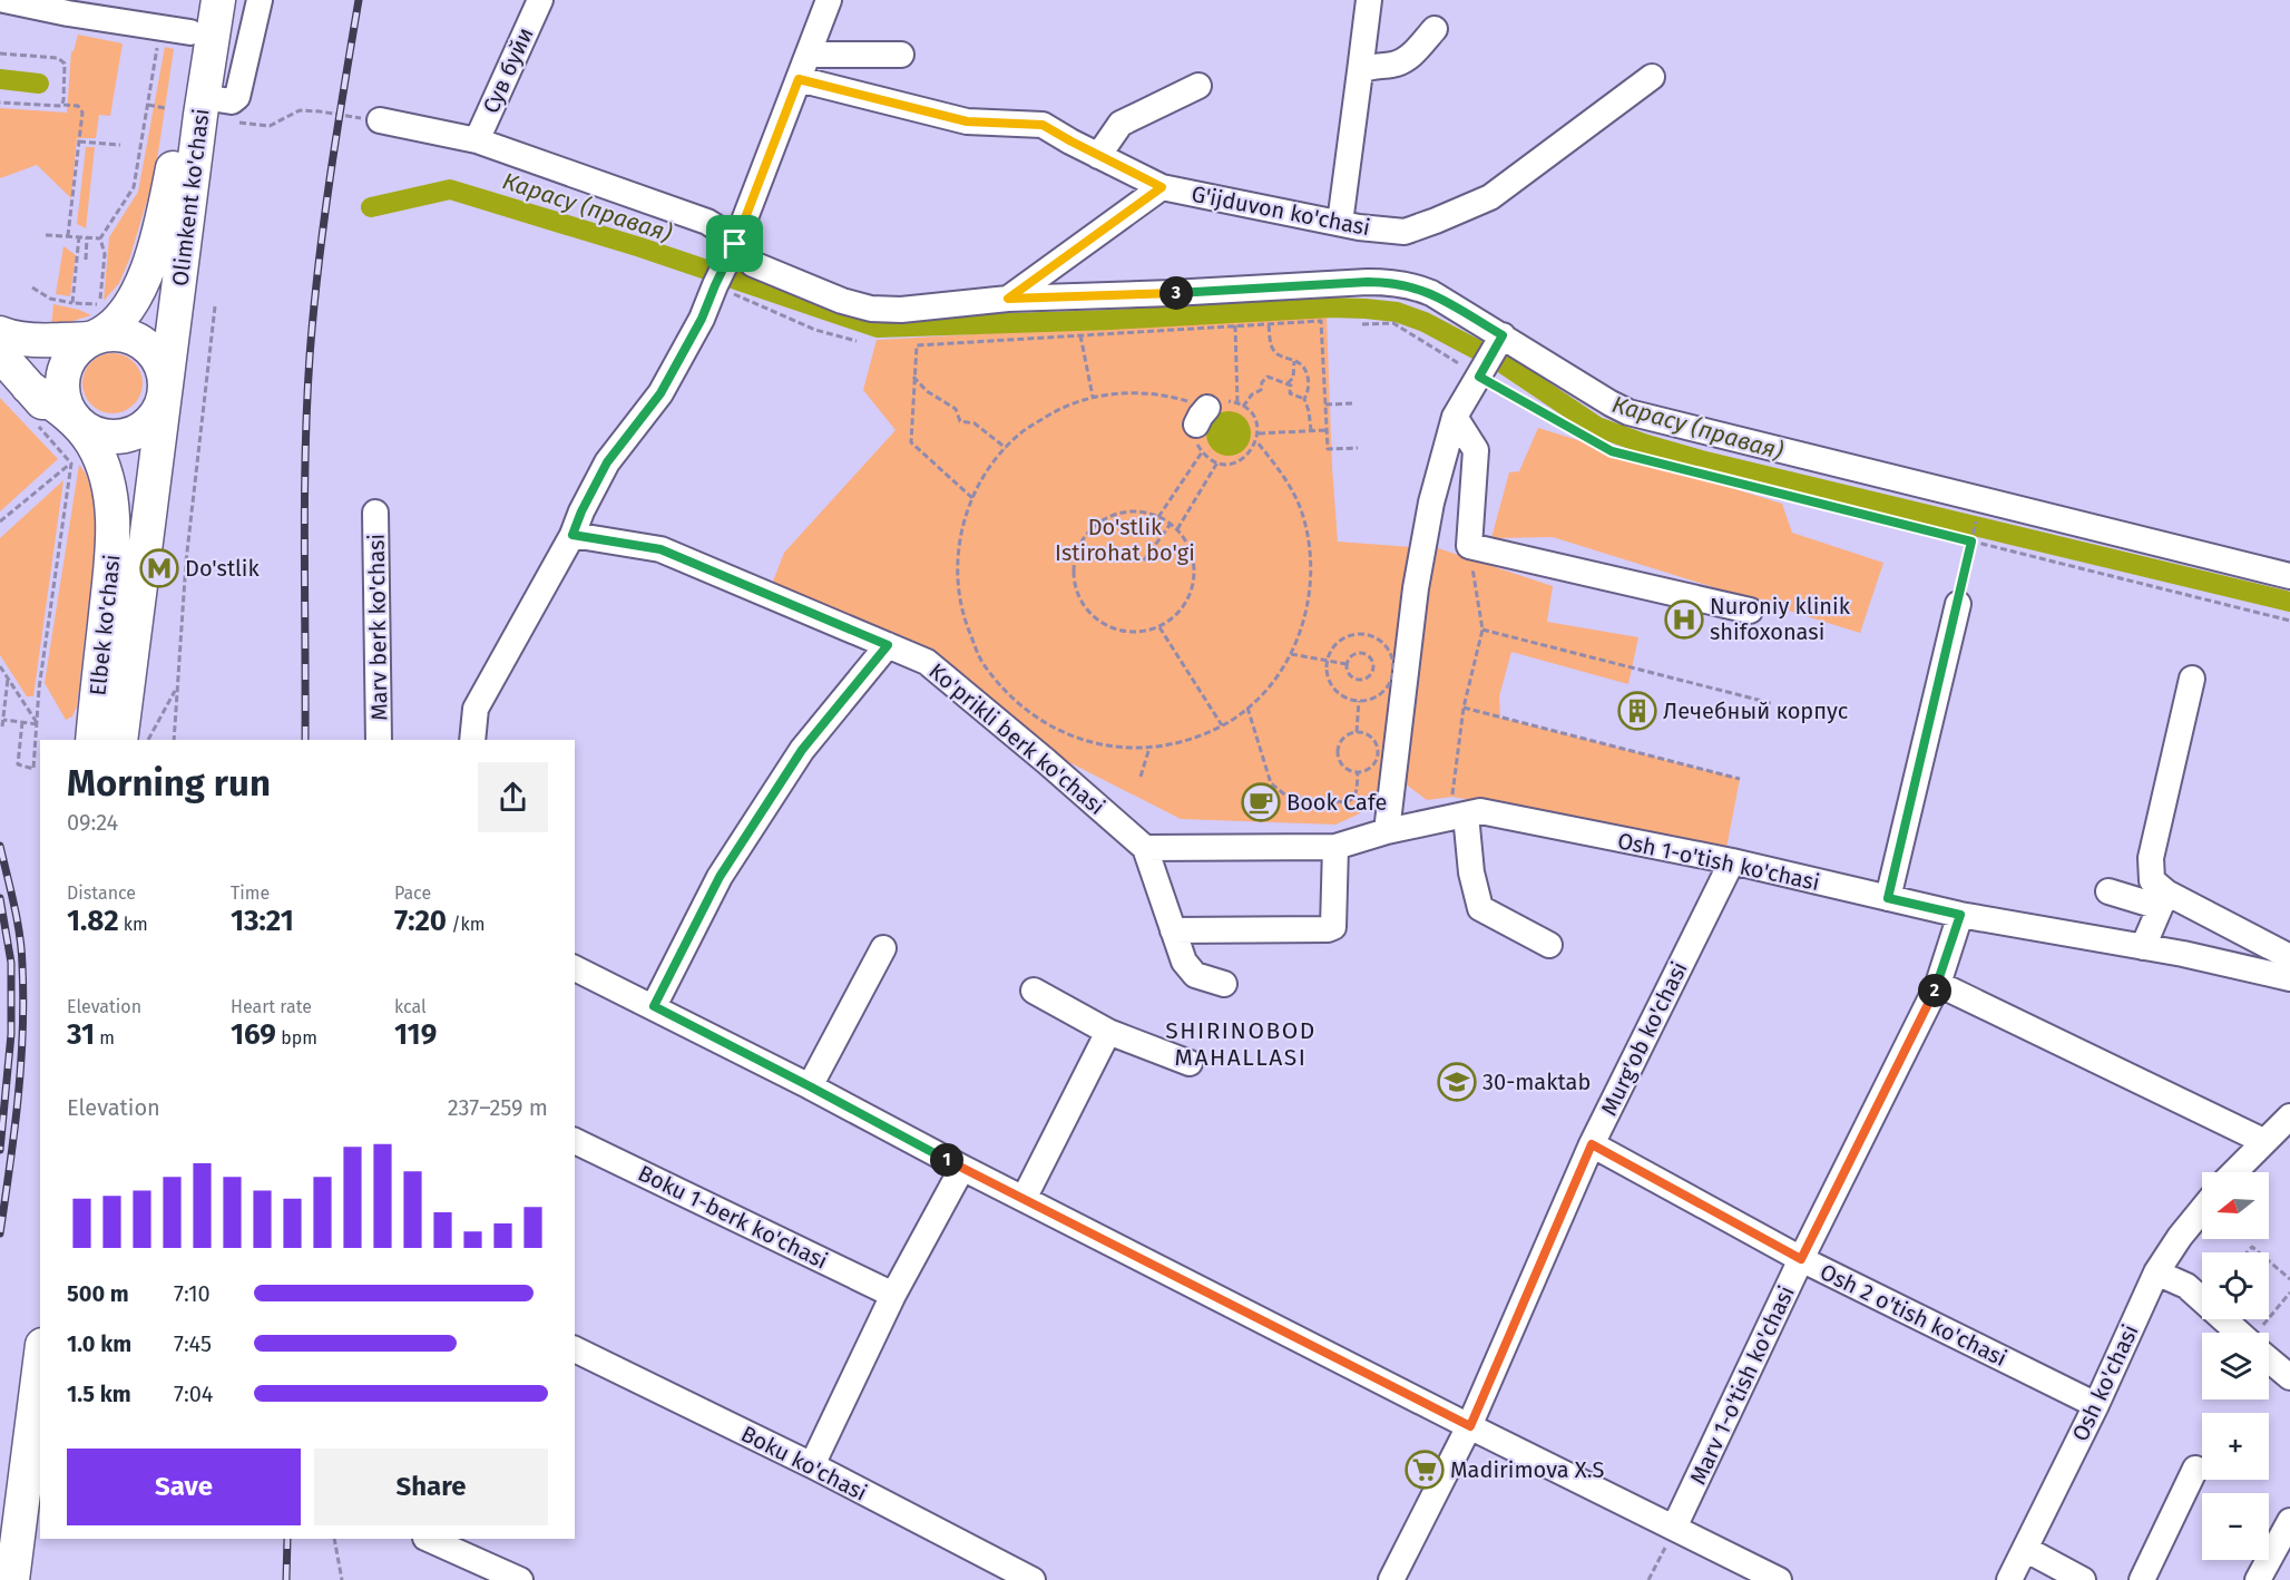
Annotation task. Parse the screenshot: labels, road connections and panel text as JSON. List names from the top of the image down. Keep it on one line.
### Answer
{"streets":{"main road":["Olimkent ko'chasi","Elbek ko'chasi"],"street":["Сув буйи","G'ijduvon ko'chasi","Marv berk ko'chasi","Ko'prikli berk ko'chasi","Osh 1-o'tish ko'chasi","Murg'ob ko'chasi","Boku 1-berk ko'chasi","Osh 2 o'tish ko'chasi","Osh ko'chasi","Marv 1-o'tish ko'chasi","Boku ko'chasi"]},"crossings":[["Сув буйи","G'ijduvon ko'chasi"],["Olimkent ko'chasi","Elbek ko'chasi"],["Ko'prikli berk ko'chasi","Osh 1-o'tish ko'chasi"],["Osh 1-o'tish ko'chasi","Murg'ob ko'chasi"],["Osh 1-o'tish ko'chasi","Marv 1-o'tish ko'chasi"],["Murg'ob ko'chasi","Osh 2 o'tish ko'chasi"],["Osh 2 o'tish ko'chasi","Osh ko'chasi"],["Osh 2 o'tish ko'chasi","Marv 1-o'tish ko'chasi"]],"districts":["SHIRINOBOD MAHALLASI"],"water":["Карасу (правая)"],"parks":["Do'stlik Istirohat bo'gi"],"places":{"metro station":["Do'stlik"],"hospital":["Nuroniy klinik shifoxonasi"],"building":["Лечебный корпус"],"cafe":["Book Cafe"],"school or university":["30-maktab"],"supermarket":["Madirimova X.S"]},"north":"left","page":{"pins":["3","2","1"],"heading":["Morning run","09:24"],"stats":[["Distance","1.82 km"],["Time","13:21"],["Pace","7:20 /km"],["Elevation","31 m"],["Heart rate","169 bpm"],["kcal","119"]],"chart":["Elevation","237–259 m"],"map_buttons":["+","−"],"list":[{"name":"500 m","note":"7:10"},{"name":"1.0 km","note":"7:45"},{"name":"1.5 km","note":"7:04"}],"buttons":["Save","Share"]}}
